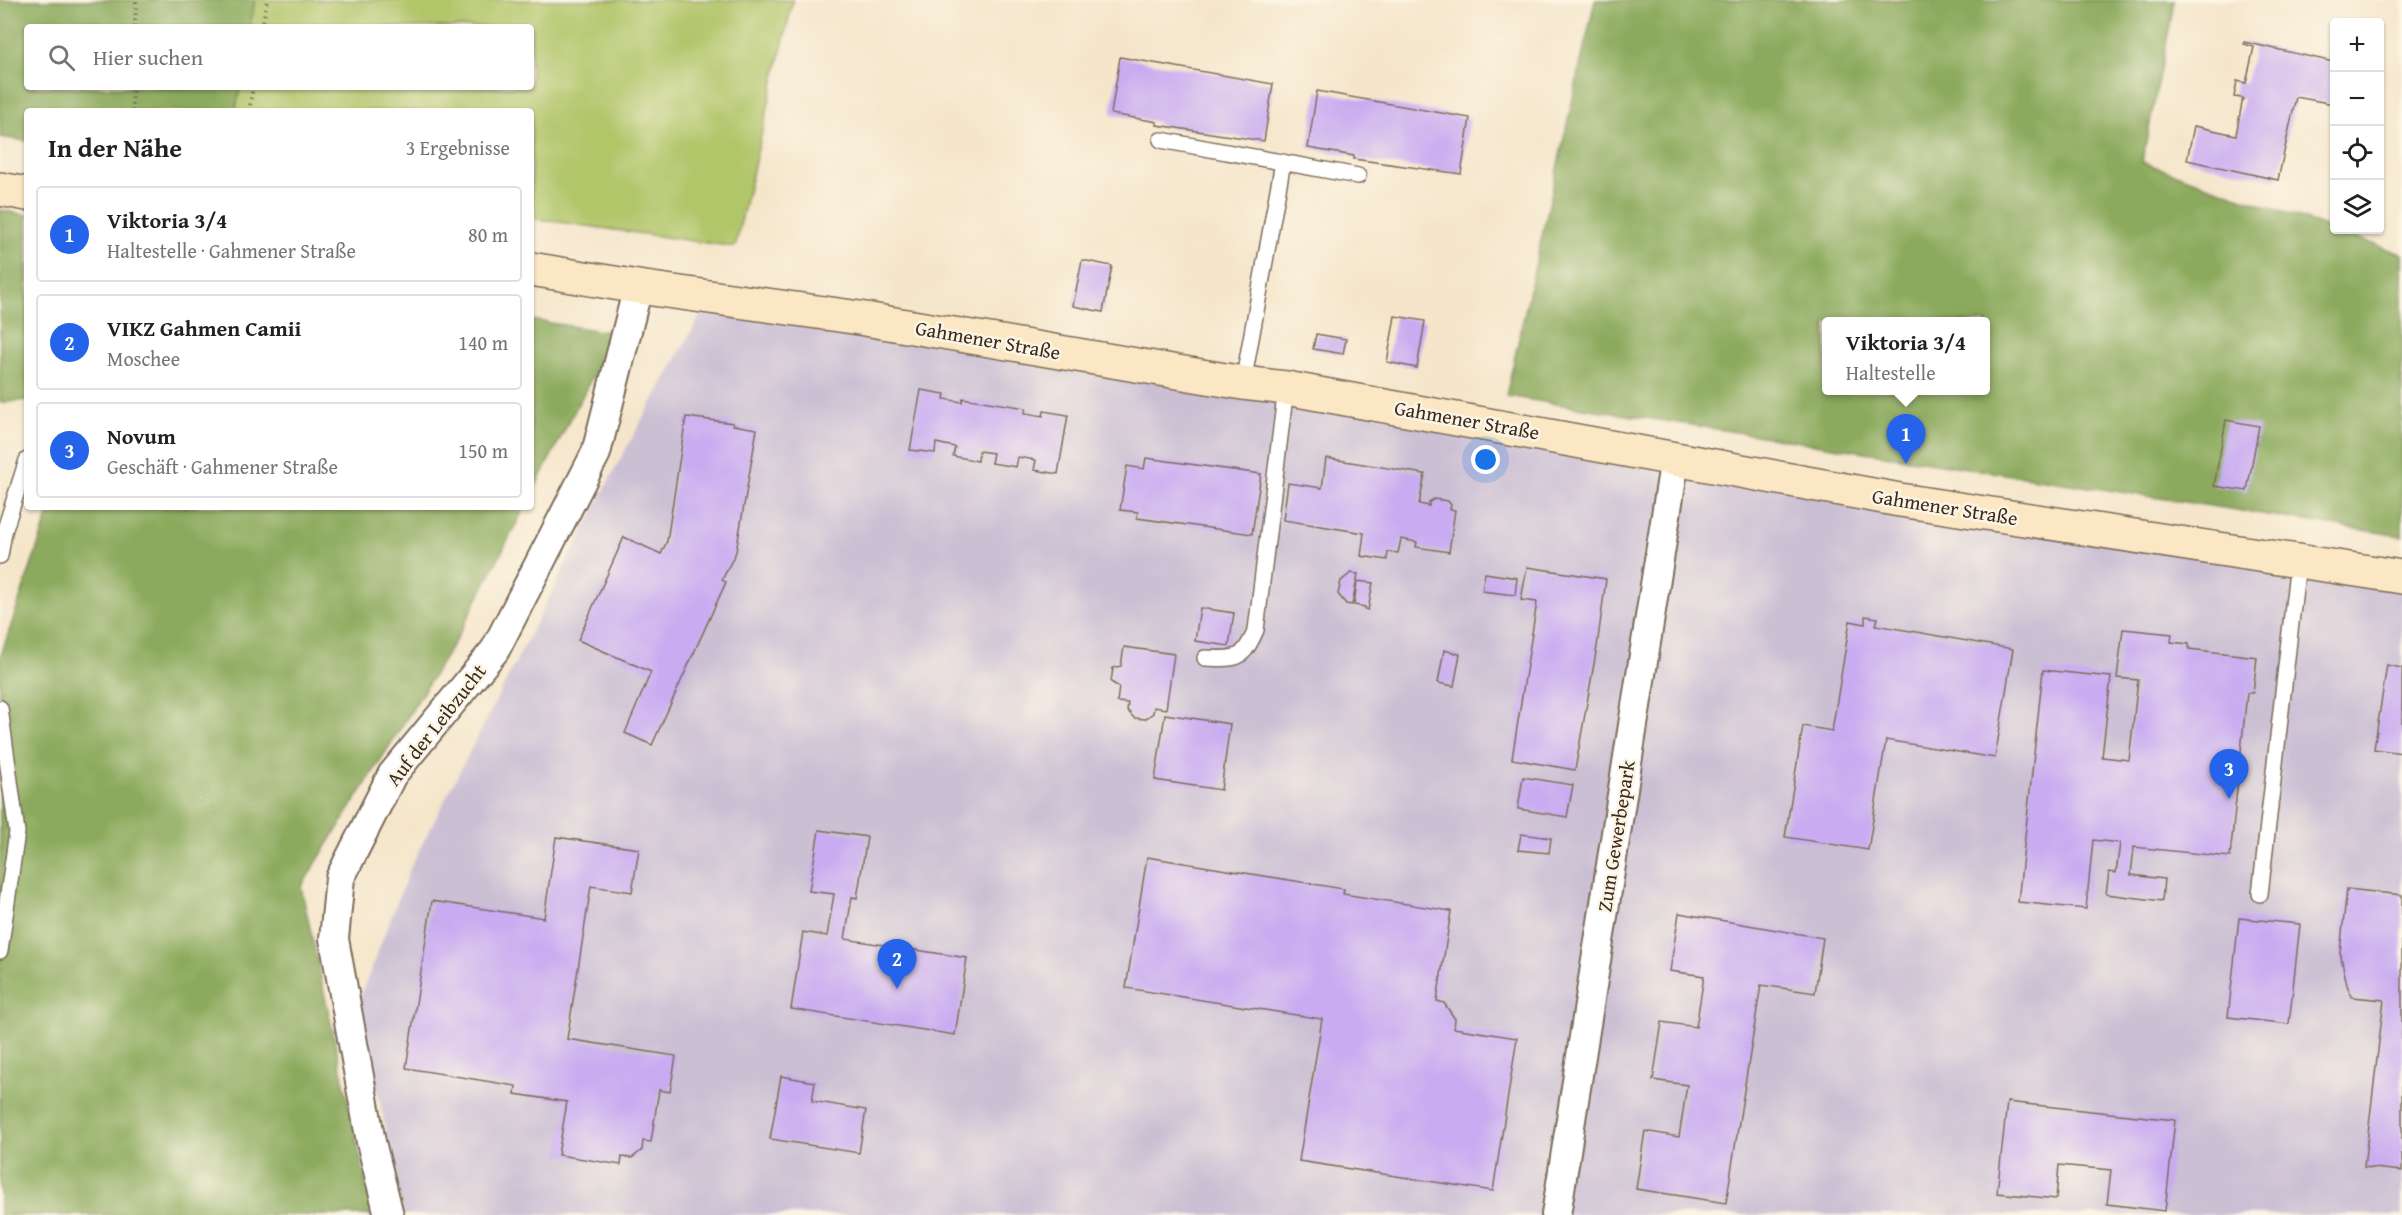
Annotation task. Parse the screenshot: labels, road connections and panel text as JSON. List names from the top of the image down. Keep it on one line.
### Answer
{"streets":{"main road":["Gahmener Straße"],"street":["Auf der Leibzucht","Zum Gewerbepark"]},"crossings":[["Gahmener Straße","Auf der Leibzucht"],["Gahmener Straße","Zum Gewerbepark"]],"page":{"map_buttons":["+","−"],"search":"Hier suchen","heading":["In der Nähe","3 Ergebnisse"],"list":[{"mark":"1","name":"Viktoria 3/4","note":"Haltestelle · Gahmener Straße","value":"80 m"},{"mark":"2","name":"VIKZ Gahmen Camii","note":"Moschee","value":"140 m"},{"mark":"3","name":"Novum","note":"Geschäft · Gahmener Straße","value":"150 m"}],"popup":["Viktoria 3/4","Haltestelle"],"pins":["1","3","2"]}}
